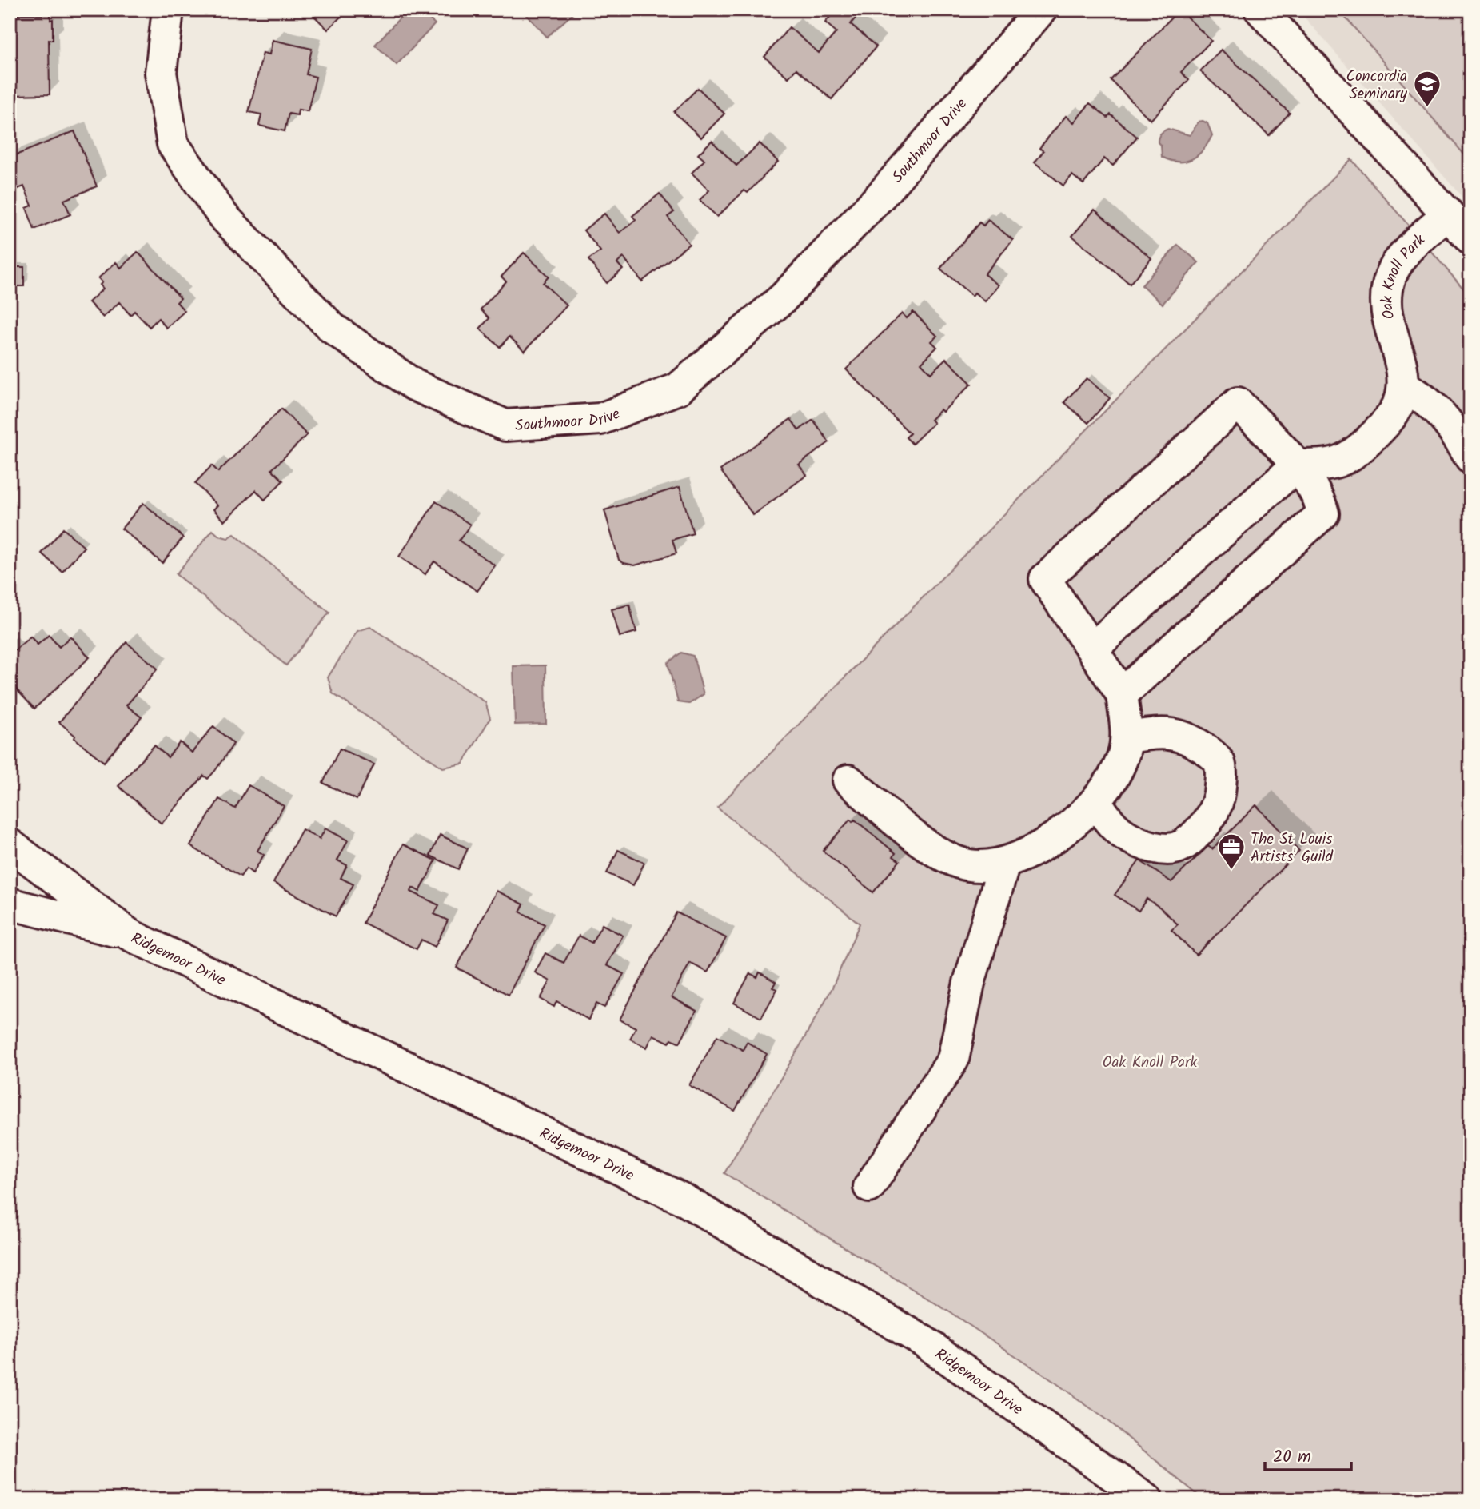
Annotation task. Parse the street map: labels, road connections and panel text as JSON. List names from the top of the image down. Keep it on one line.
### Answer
{"streets":{"street":["Southmoor Drive","Oak Knoll Park","Ridgemoor Drive"]},"parks":["Oak Knoll Park"],"places":{"school or university":["Concordia Seminary"],"office":["The St Louis Artists' Guild"]},"scale_bar":"20 m"}
